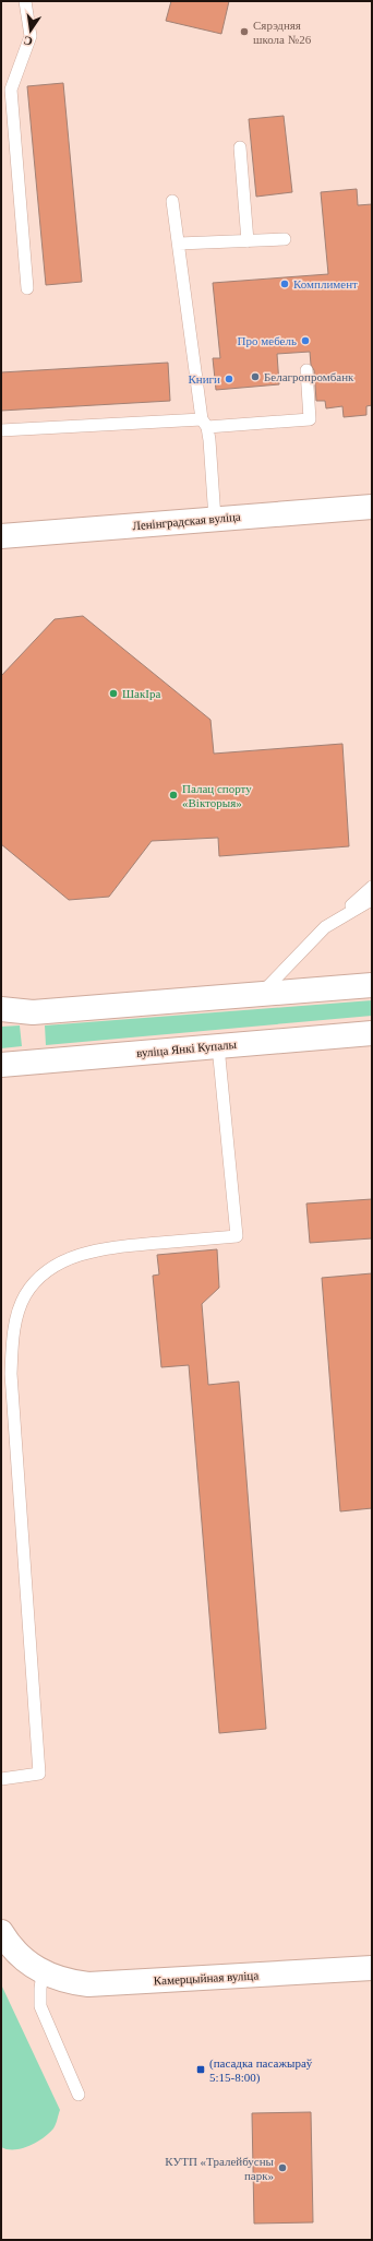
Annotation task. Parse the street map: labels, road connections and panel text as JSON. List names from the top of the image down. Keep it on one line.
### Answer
{"streets":{"main road":["Ленінградская вуліца","вуліца Янкі Купалы","Камерцыйная вуліца"]},"places":{"other":["Сярэдняя школа №26","Комплимент","Про мебель","Белагропромбанк","Книги","ШакІра","Палац спорту «Вікторыя»","КУТП «Тралейбусны парк»"],"transit":["(пасадка пасажыраў 5:15-8:00)"]},"north":"bottom"}
